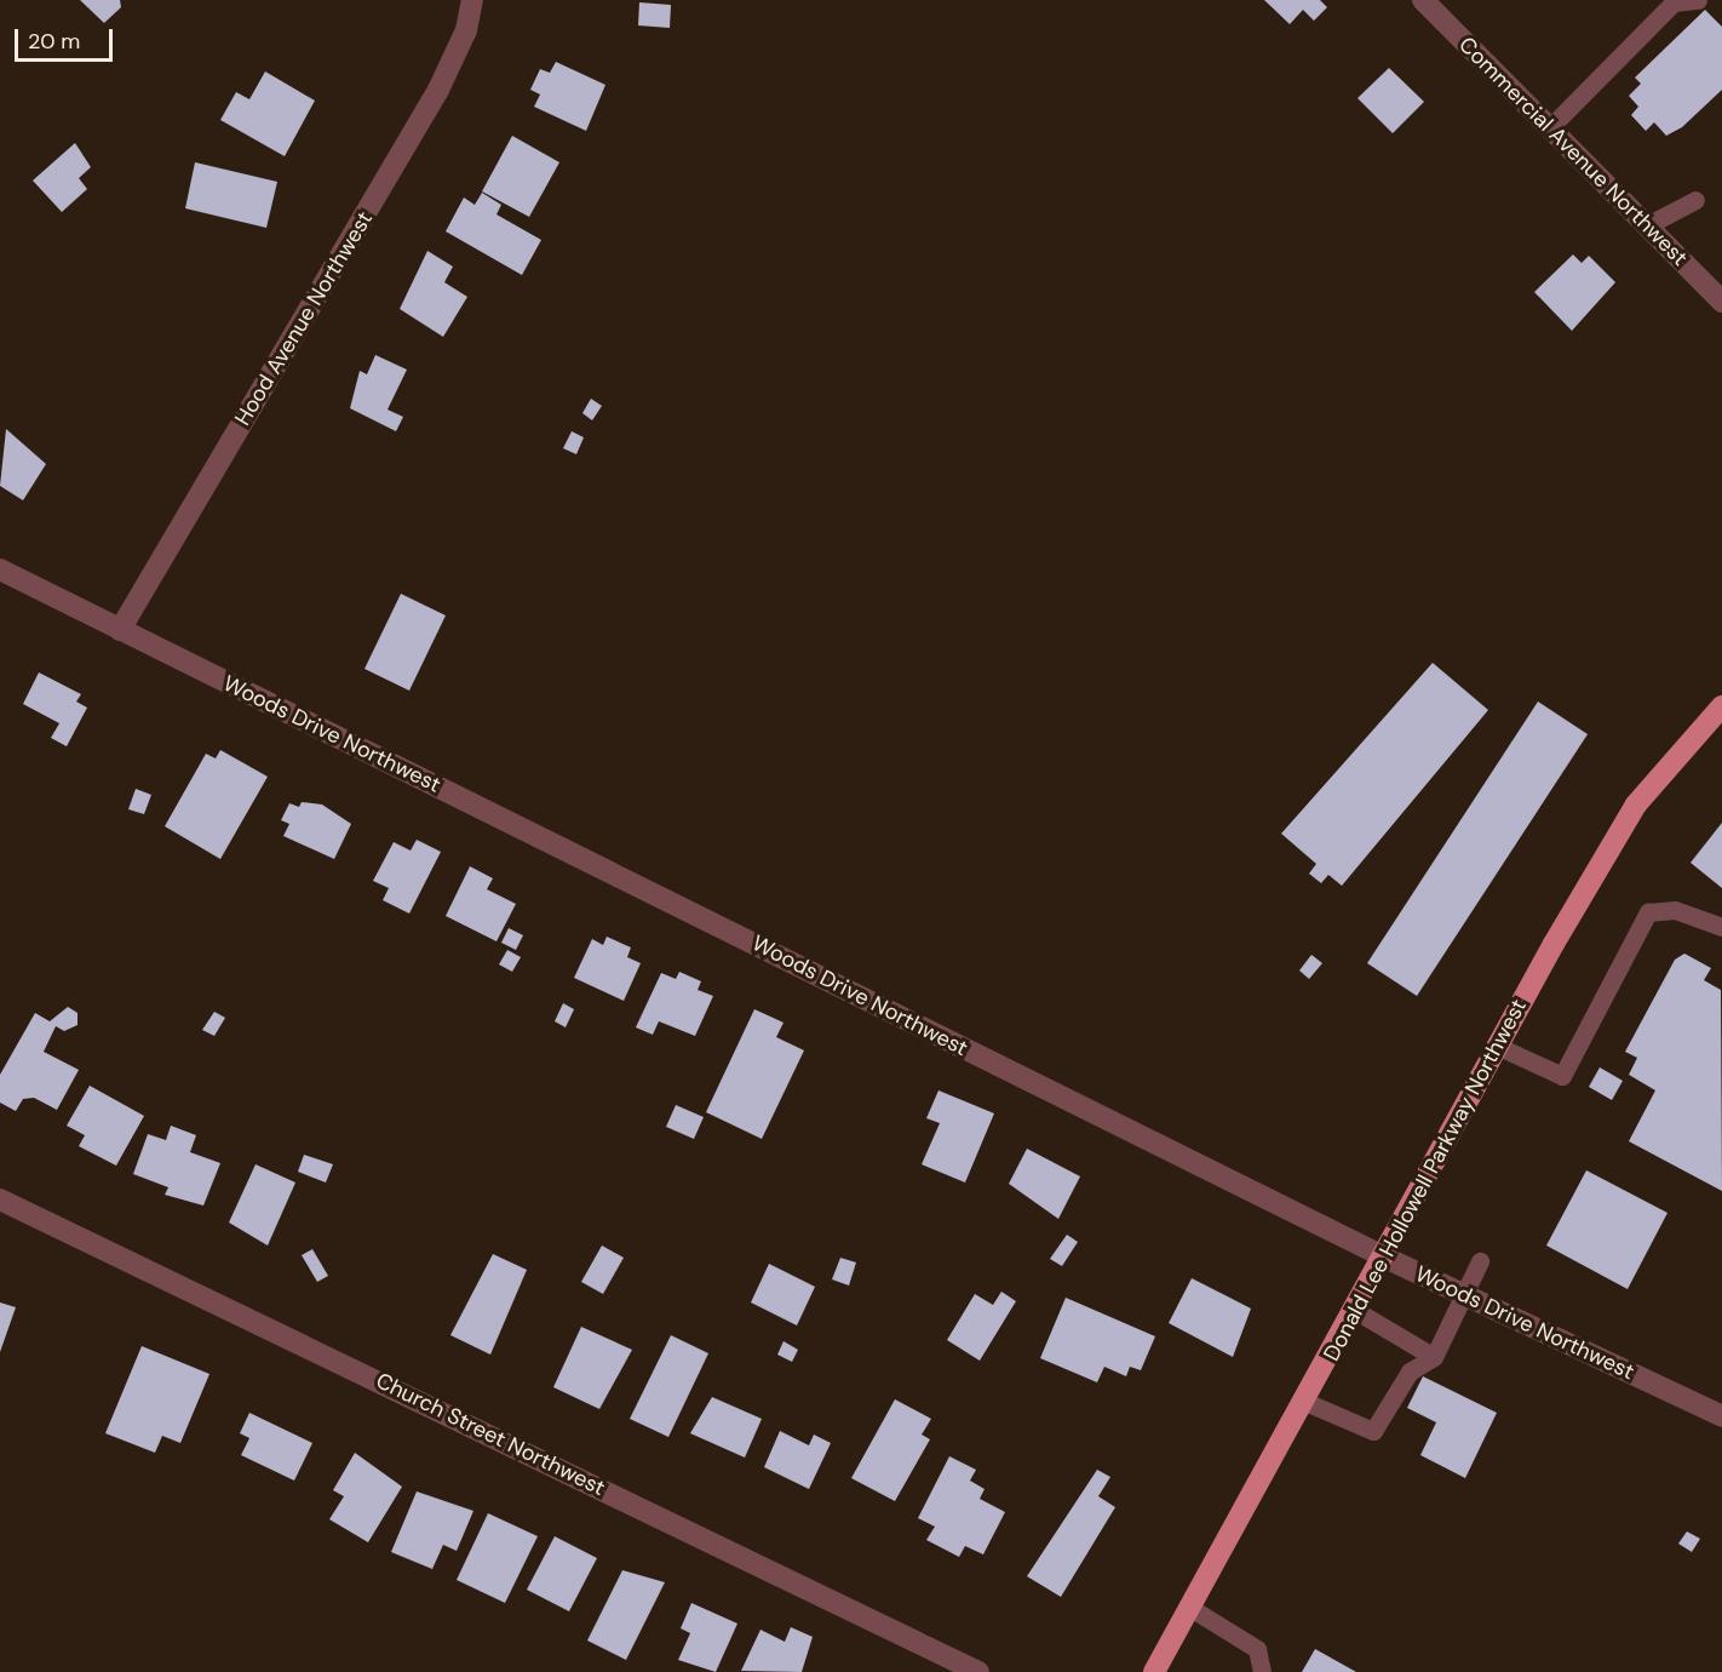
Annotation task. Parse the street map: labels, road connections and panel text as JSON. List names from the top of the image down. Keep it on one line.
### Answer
{"streets":{"main road":["Donald Lee Hollowell Parkway Northwest"],"street":["Commercial Avenue Northwest","Hood Avenue Northwest","Woods Drive Northwest","Church Street Northwest"]},"crossings":[["Hood Avenue Northwest","Woods Drive Northwest"],["Woods Drive Northwest","Donald Lee Hollowell Parkway Northwest"]],"scale_bar":"20 m"}
